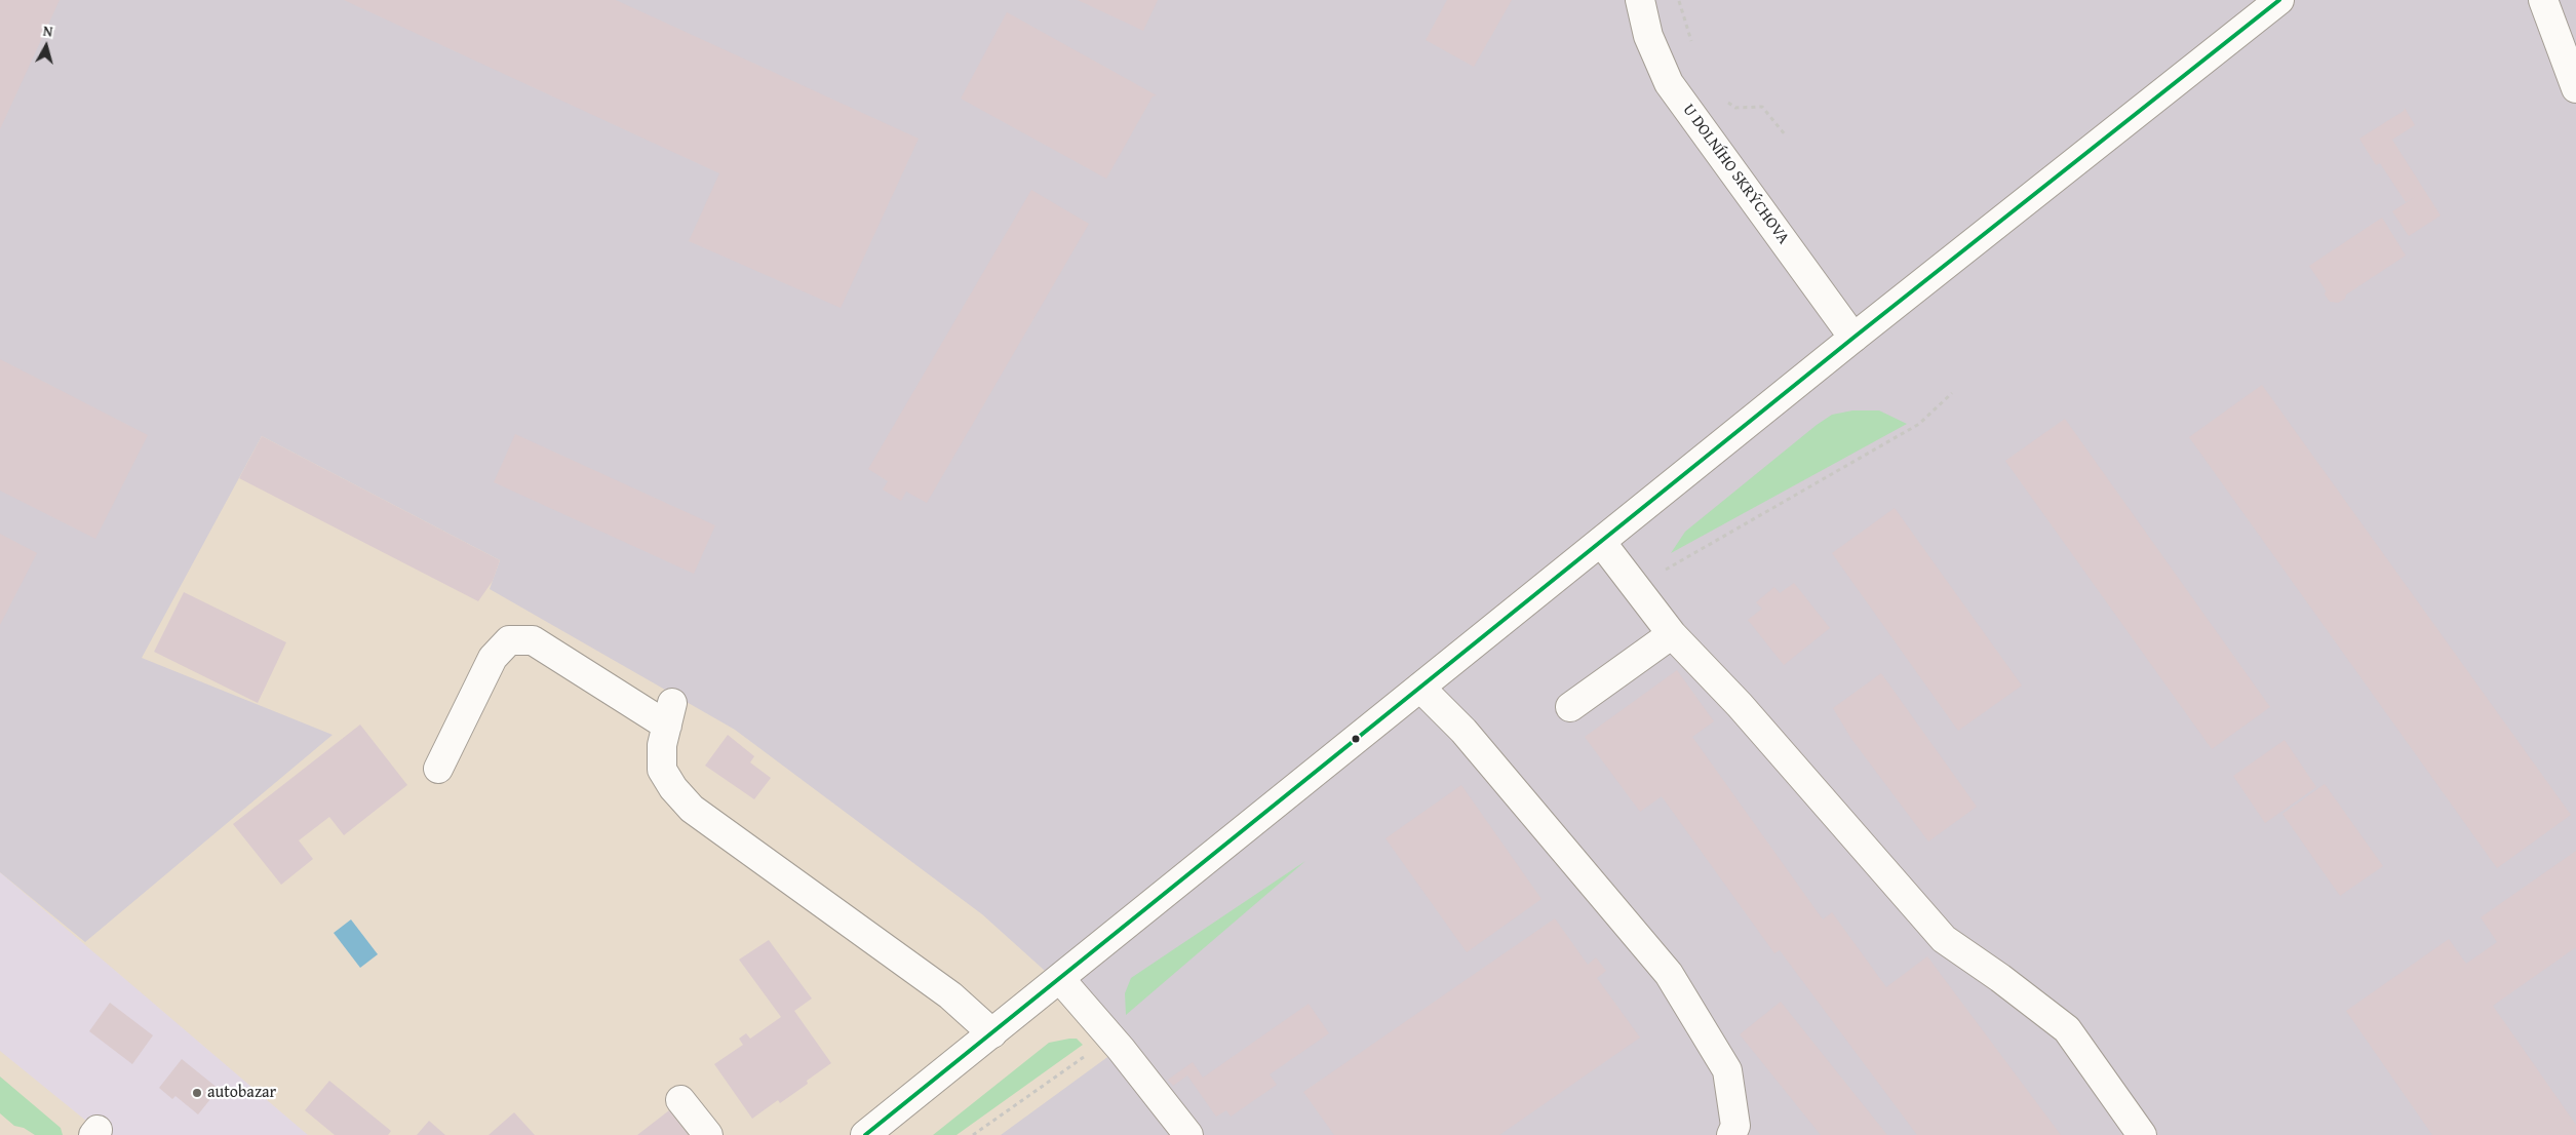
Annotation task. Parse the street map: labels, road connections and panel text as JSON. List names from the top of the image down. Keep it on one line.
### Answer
{"streets":{"main road":["U DOLNÍHO SKRÝCHOVA"]},"places":["autobazar"],"north":"top"}
